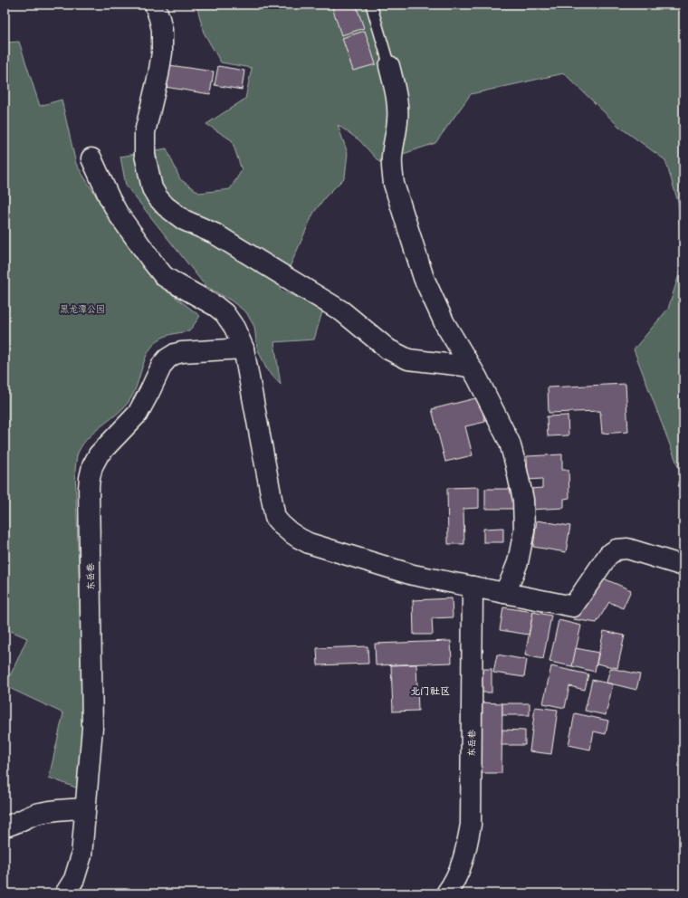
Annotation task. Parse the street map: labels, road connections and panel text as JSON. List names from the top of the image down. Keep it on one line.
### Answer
{"streets":{"street":["东岳巷"]},"districts":["北门社区"],"parks":["黑龙潭公园"]}
